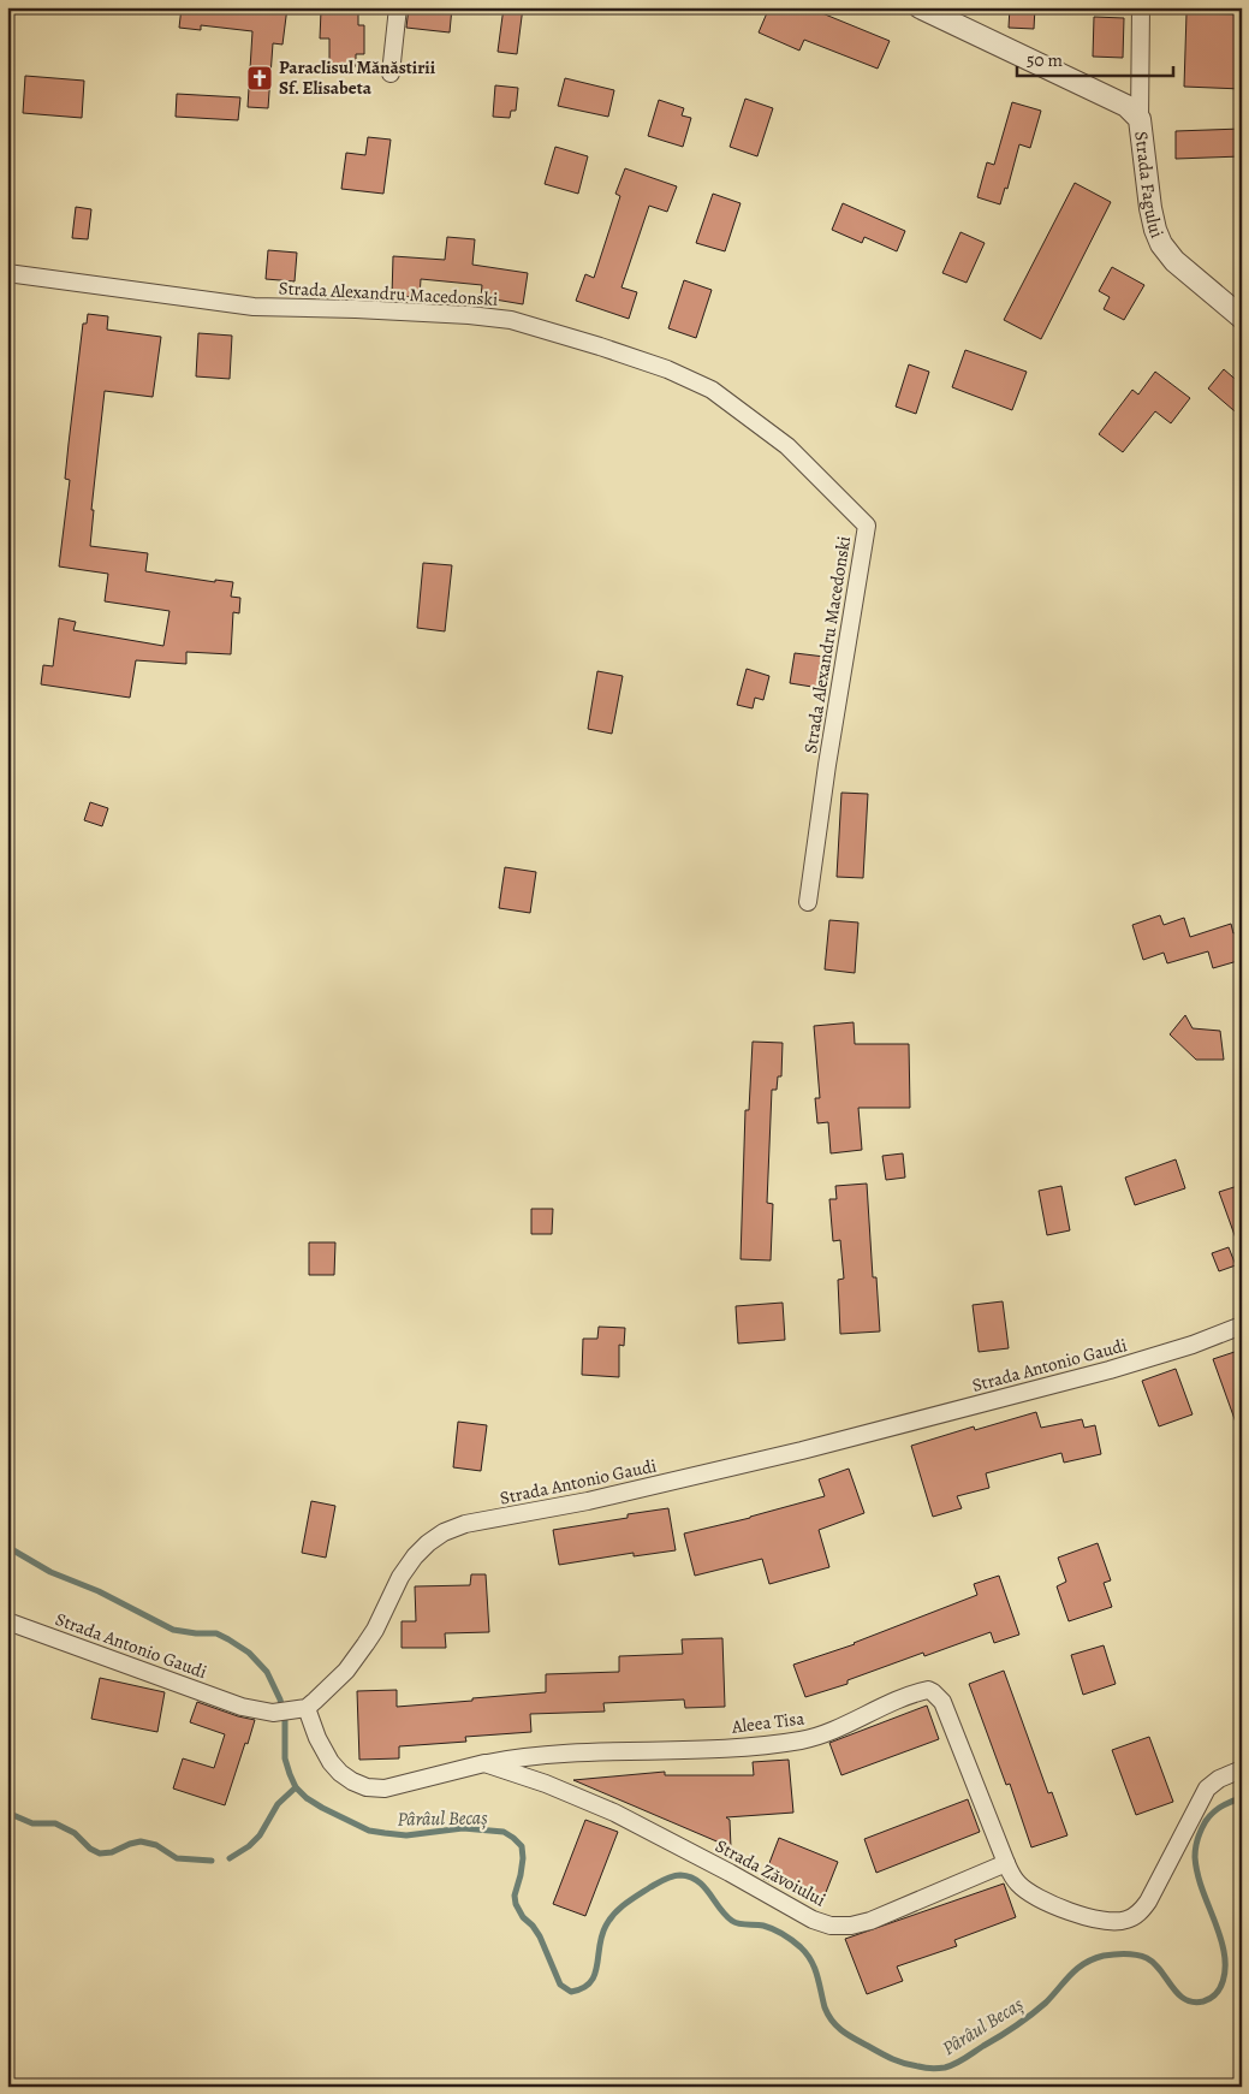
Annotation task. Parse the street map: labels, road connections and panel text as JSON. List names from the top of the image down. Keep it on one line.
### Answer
{"streets":{"street":["Strada Fagului","Strada Alexandru Macedonski","Strada Antonio Gaudi","Aleea Tisa","Strada Zăvoiului"]},"crossings":[["Aleea Tisa","Strada Zăvoiului"]],"water":["Pârâul Becaș"],"places":{"church":["Paraclisul Mănăstirii Sf. Elisabeta"]},"scale_bar":"50 m"}
